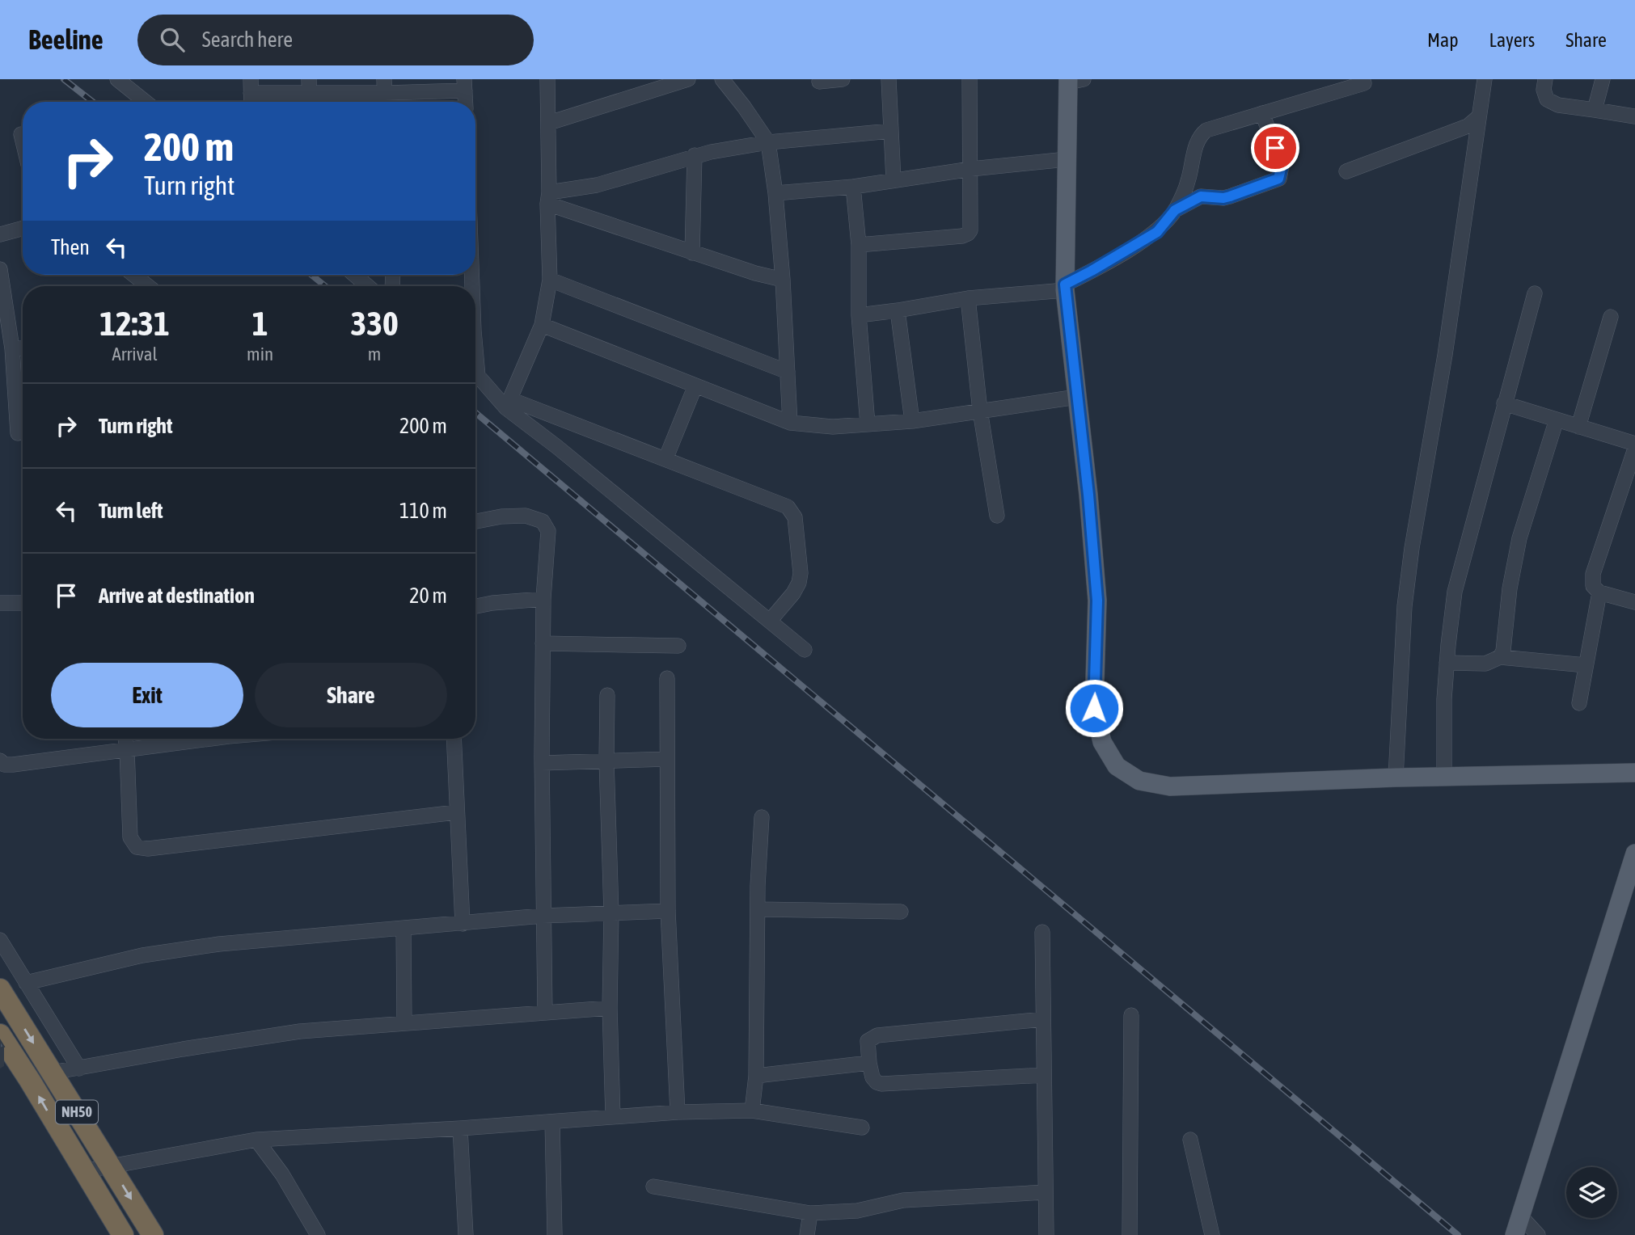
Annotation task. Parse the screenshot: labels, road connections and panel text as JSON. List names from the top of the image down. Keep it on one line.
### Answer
{"streets":{"highway":["NH50"]},"page":{"header":"Beeline","search":"Search here","nav":["Map","Layers","Share"],"turn":["200 m","Turn right"],"then":"Then","eta":["12:31","Arrival","1","min","330","m"],"list":[{"name":"Turn right","value":"200 m"},{"name":"Turn left","value":"110 m"},{"name":"Arrive at destination","value":"20 m"}],"buttons":["Exit","Share"]}}
